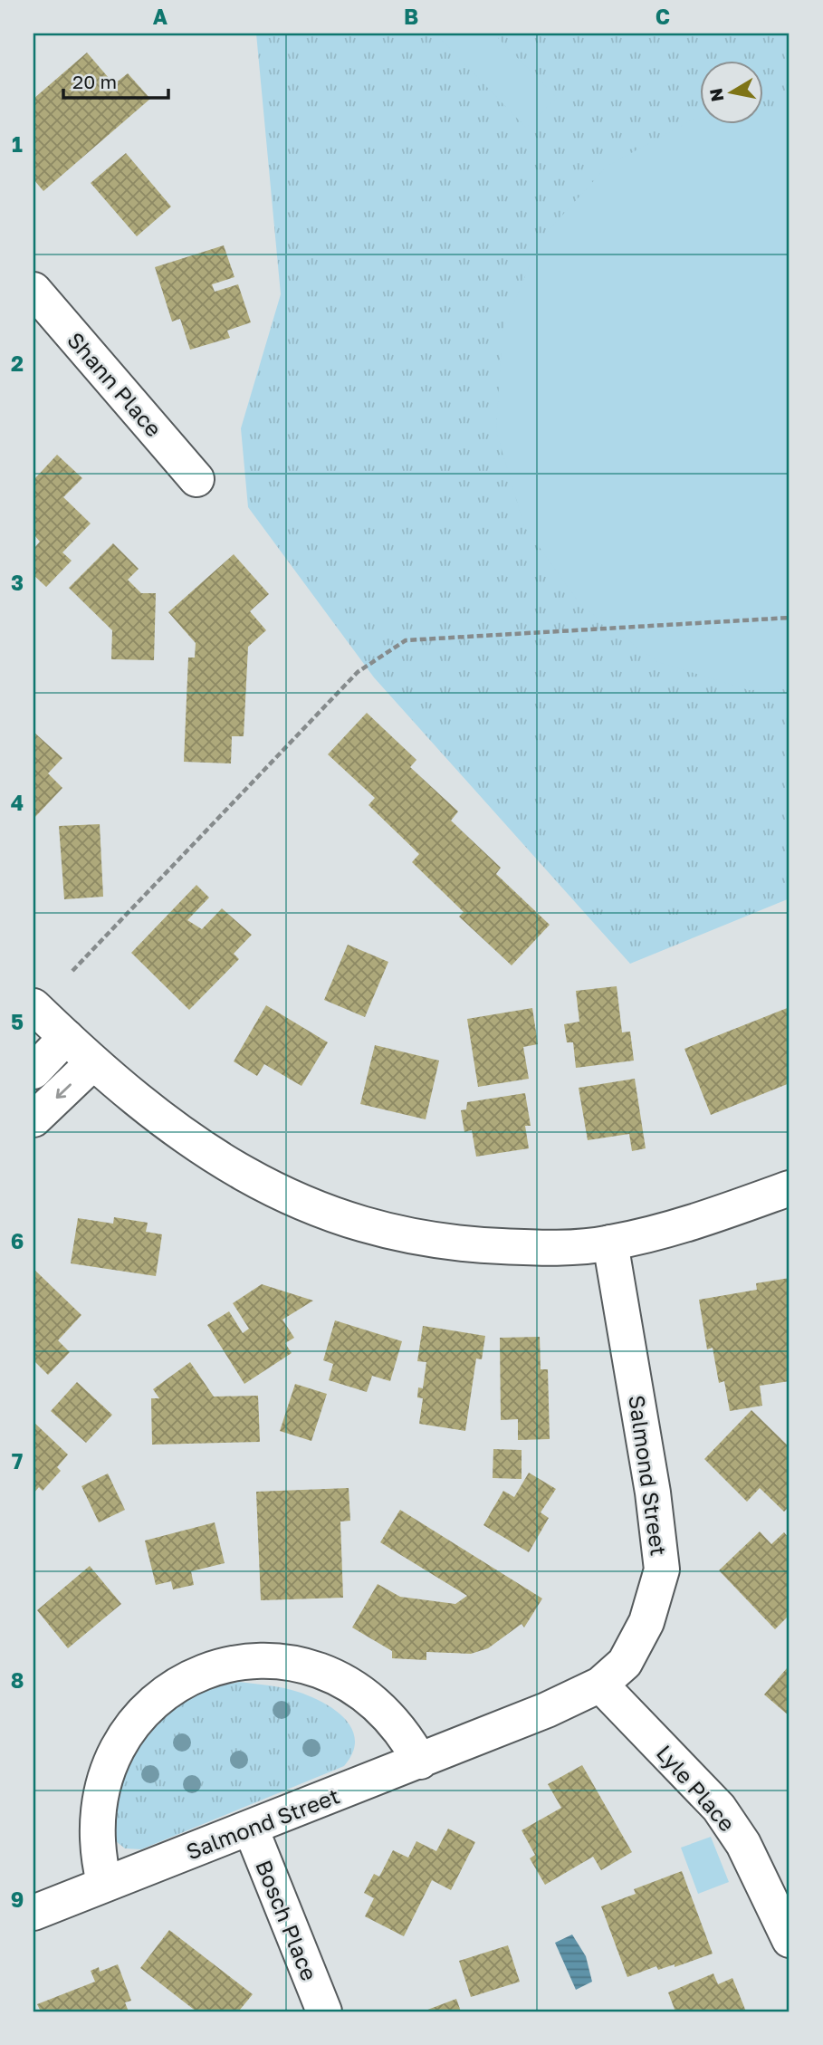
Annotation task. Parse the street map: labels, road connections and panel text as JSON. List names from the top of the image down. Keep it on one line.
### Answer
{"streets":{"street":["Shann Place","Salmond Street","Lyle Place","Bosch Place"]},"crossings":[["Salmond Street","Lyle Place"],["Salmond Street","Bosch Place"]],"scale_bar":"20 m","north":"left","grid":{"columns":["A","B","C"],"rows":["1","2","3","4","5","6","7","8","9"]}}
